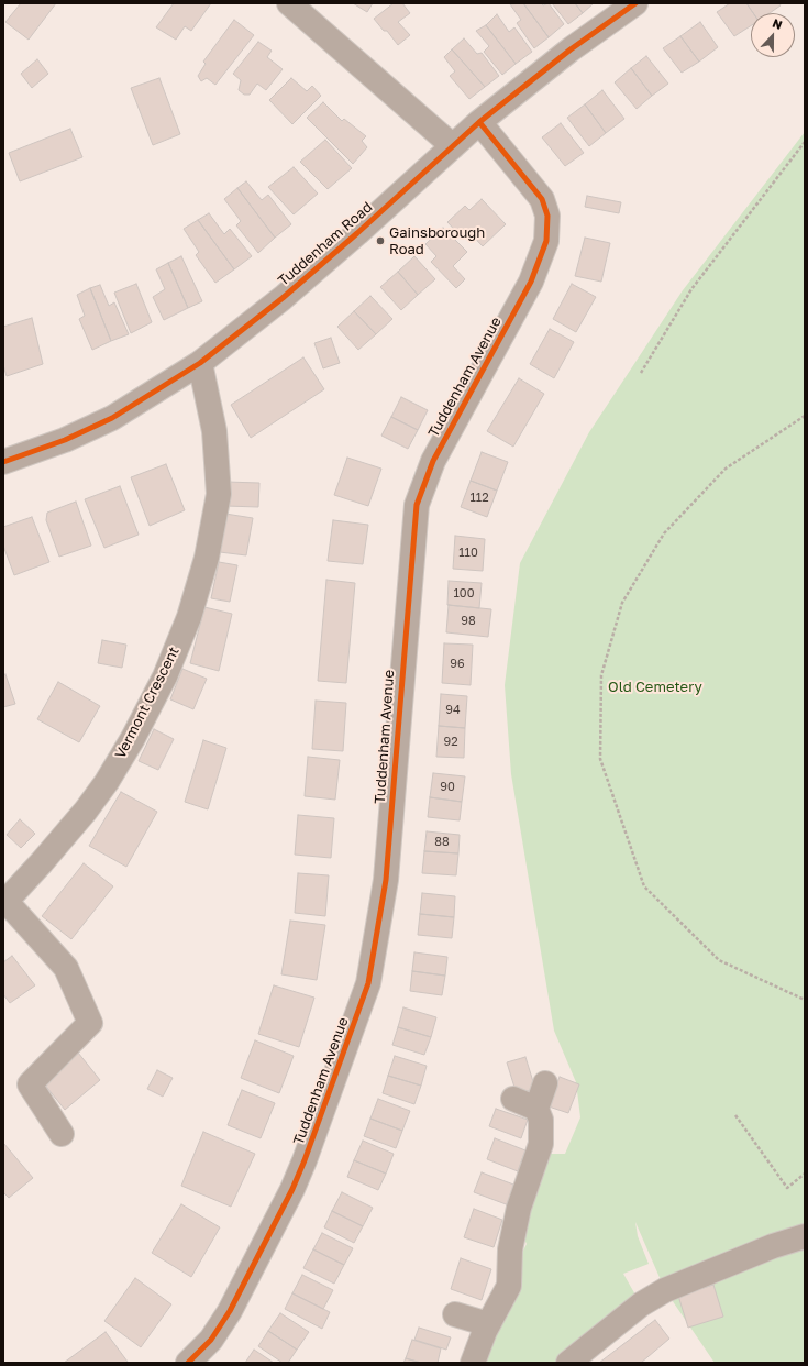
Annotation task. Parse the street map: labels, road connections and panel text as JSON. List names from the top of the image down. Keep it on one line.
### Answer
{"streets":{"street":["Tuddenham Road","Tuddenham Avenue","Vermont Crescent"]},"crossings":[["Tuddenham Road","Tuddenham Avenue"],["Tuddenham Road","Vermont Crescent"]],"parks":["Old Cemetery"],"places":["Gainsborough Road"],"house_numbers":["112","110","100","98","96","94","92","90","88"],"north":"top"}
